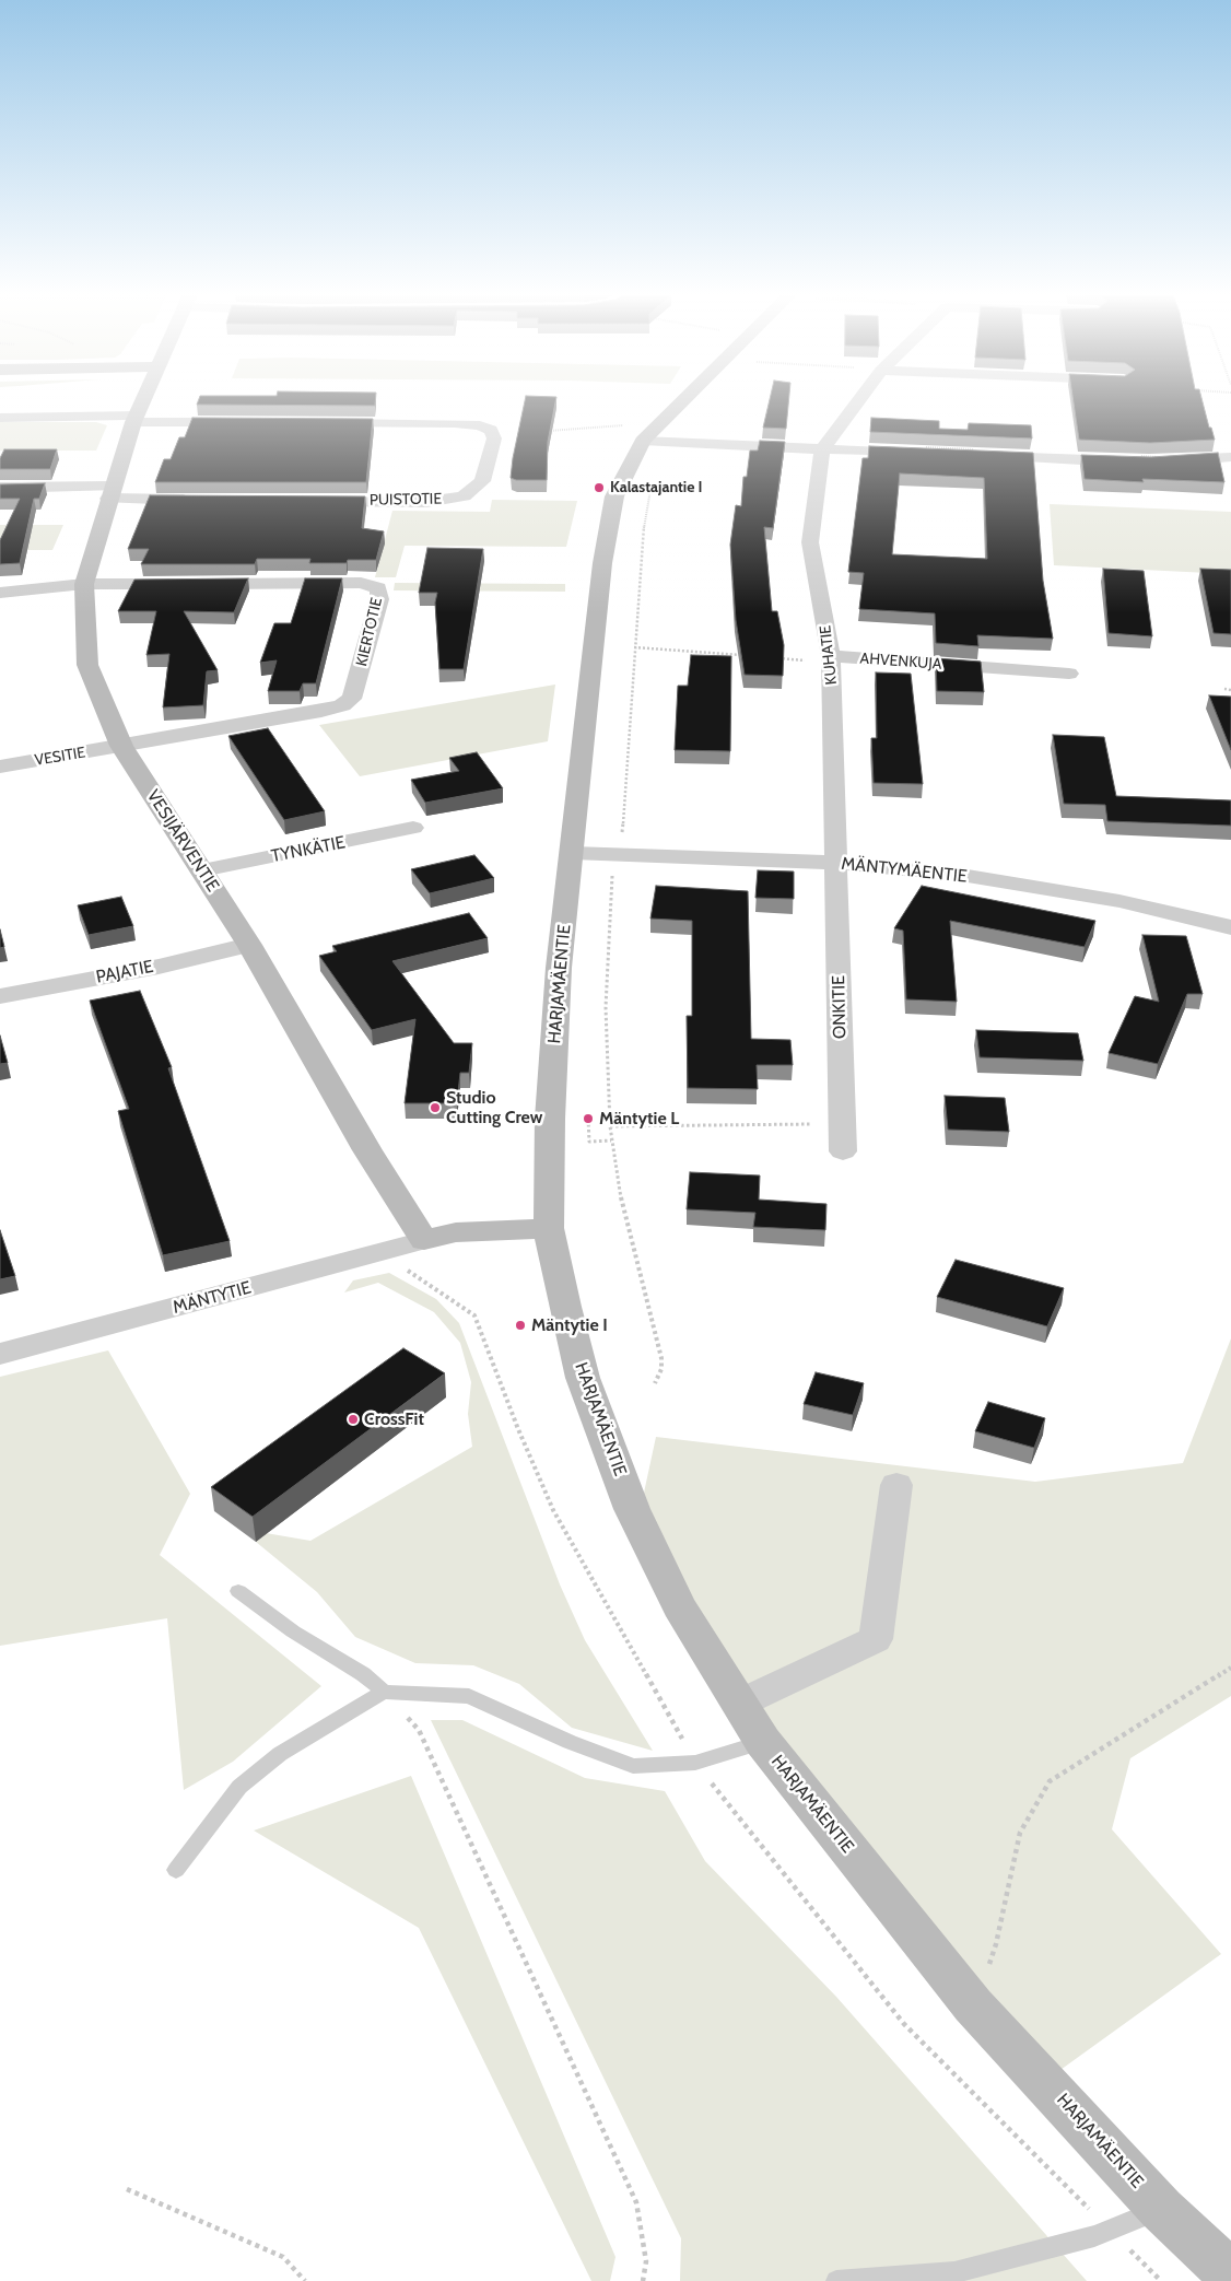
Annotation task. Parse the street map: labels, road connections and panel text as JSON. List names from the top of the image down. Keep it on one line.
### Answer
{"streets":{"street":["PUISTOTIE","KIERTOTIE","KUHATIE","AHVENKUJA","VESITIE","VESIJÄRVENTIE","TYNKÄTIE","MÄNTYMÄENTIE","PAJATIE","HARJAMÄENTIE","ONKITIE","MÄNTYTIE"]},"crossings":[["KIERTOTIE","VESITIE"],["KIERTOTIE","VESIJÄRVENTIE"],["KUHATIE","AHVENKUJA"],["KUHATIE","MÄNTYMÄENTIE"],["KUHATIE","ONKITIE"],["VESITIE","VESIJÄRVENTIE"],["VESIJÄRVENTIE","TYNKÄTIE"],["VESIJÄRVENTIE","PAJATIE"],["VESIJÄRVENTIE","MÄNTYTIE"],["MÄNTYMÄENTIE","HARJAMÄENTIE"],["MÄNTYMÄENTIE","ONKITIE"]],"places":["Kalastajantie I","Studio Cutting Crew","Mäntytie L","Mäntytie I","CrossFit"]}
